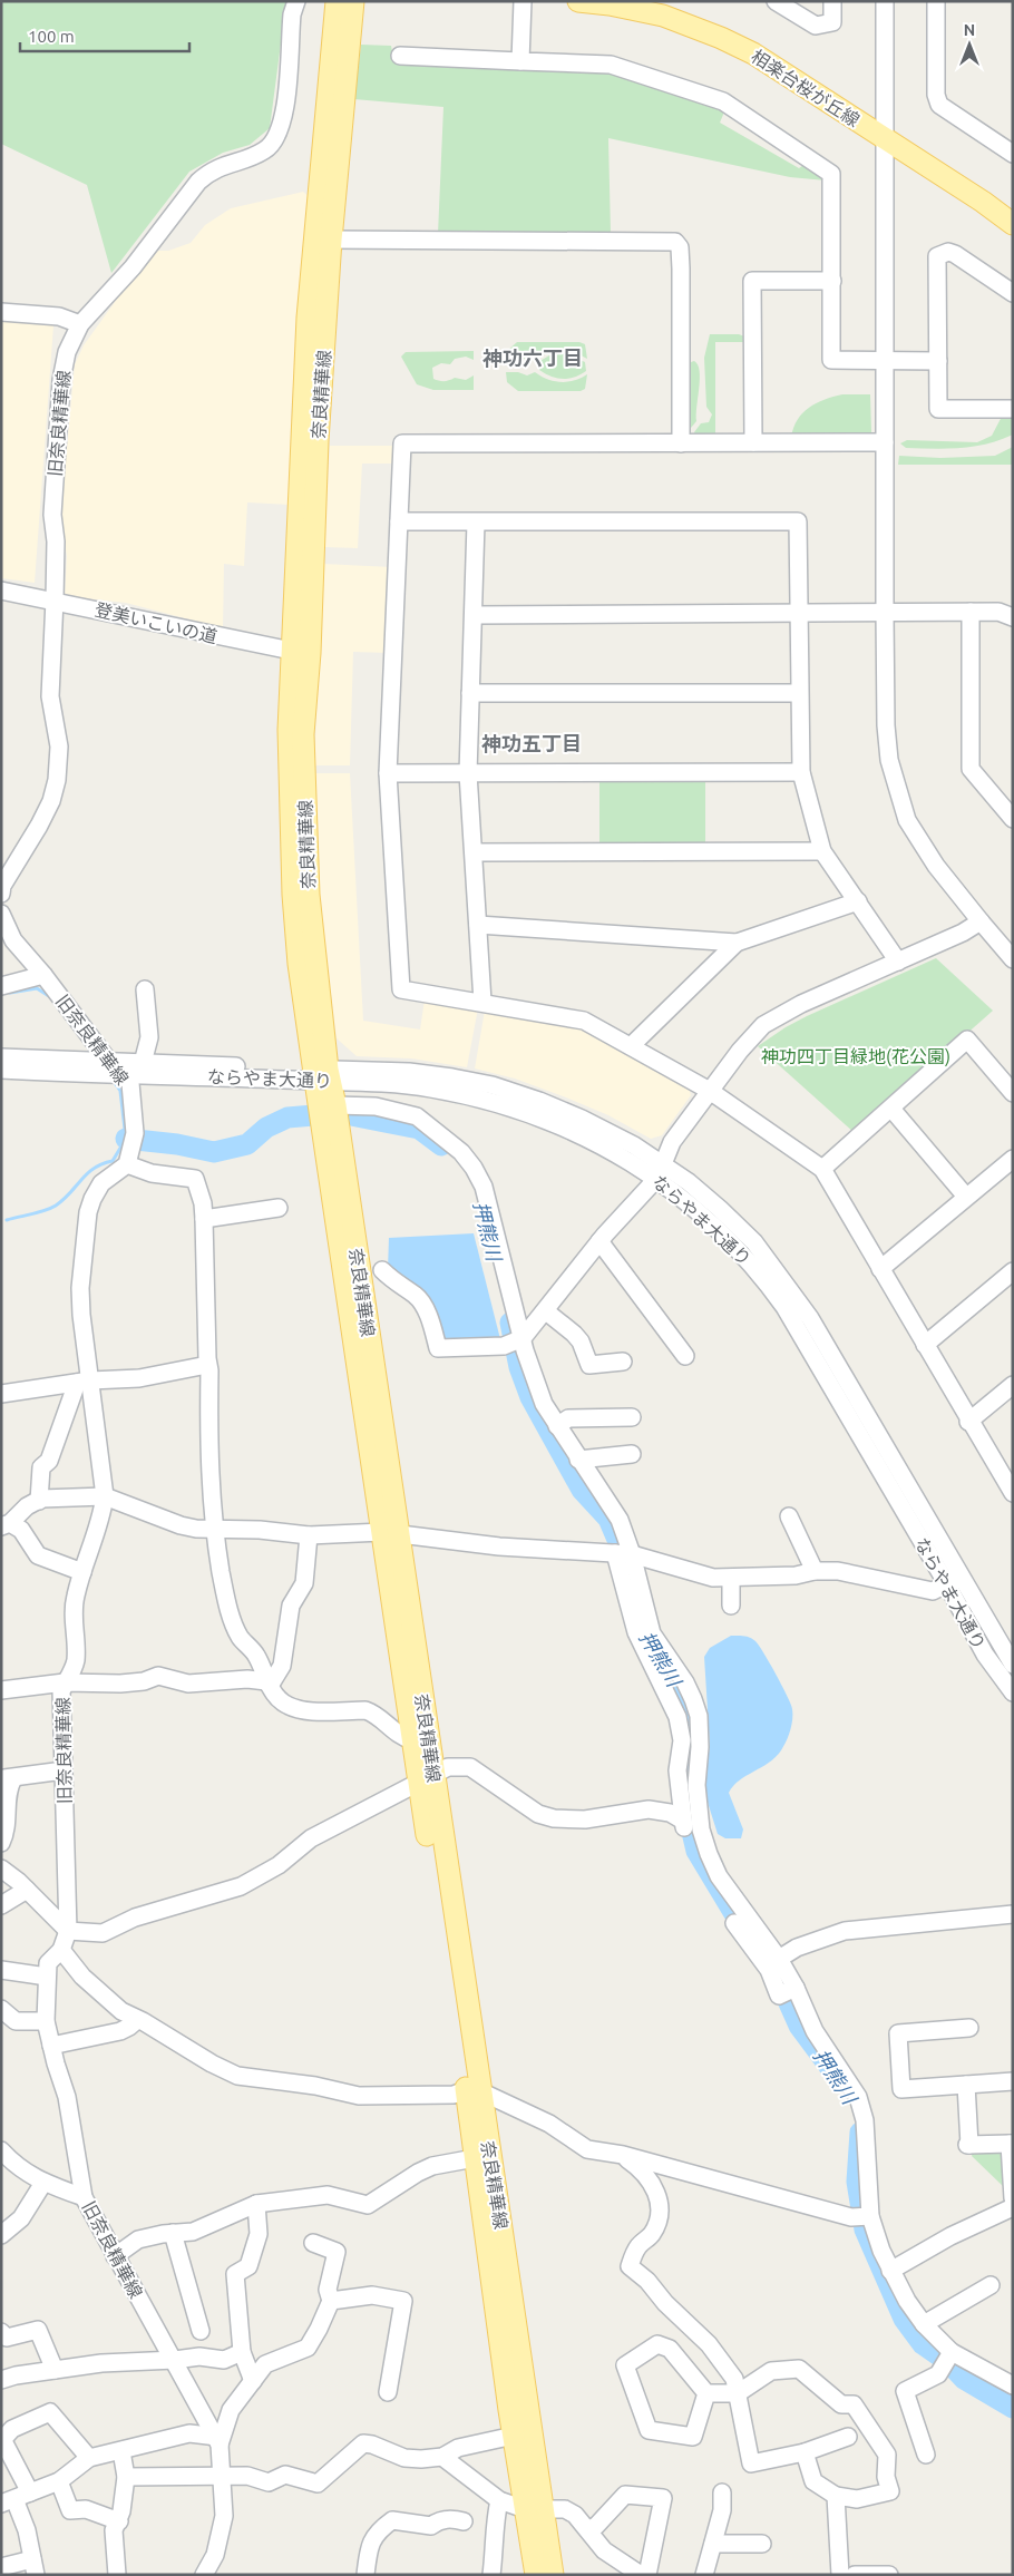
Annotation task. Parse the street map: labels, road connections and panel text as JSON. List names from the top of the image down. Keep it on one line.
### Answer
{"streets":{"main road":["相楽台桜が丘線","奈良精華線"],"street":["旧奈良精華線","登美いこいの道","ならやま大通り"]},"crossings":[["奈良精華線","登美いこいの道"],["奈良精華線","ならやま大通り"],["旧奈良精華線","登美いこいの道"],["旧奈良精華線","ならやま大通り"]],"districts":["神功六丁目","神功五丁目"],"water":["押熊川"],"parks":["神功四丁目緑地(花公園)"],"scale_bar":"100 m","north":"top"}
